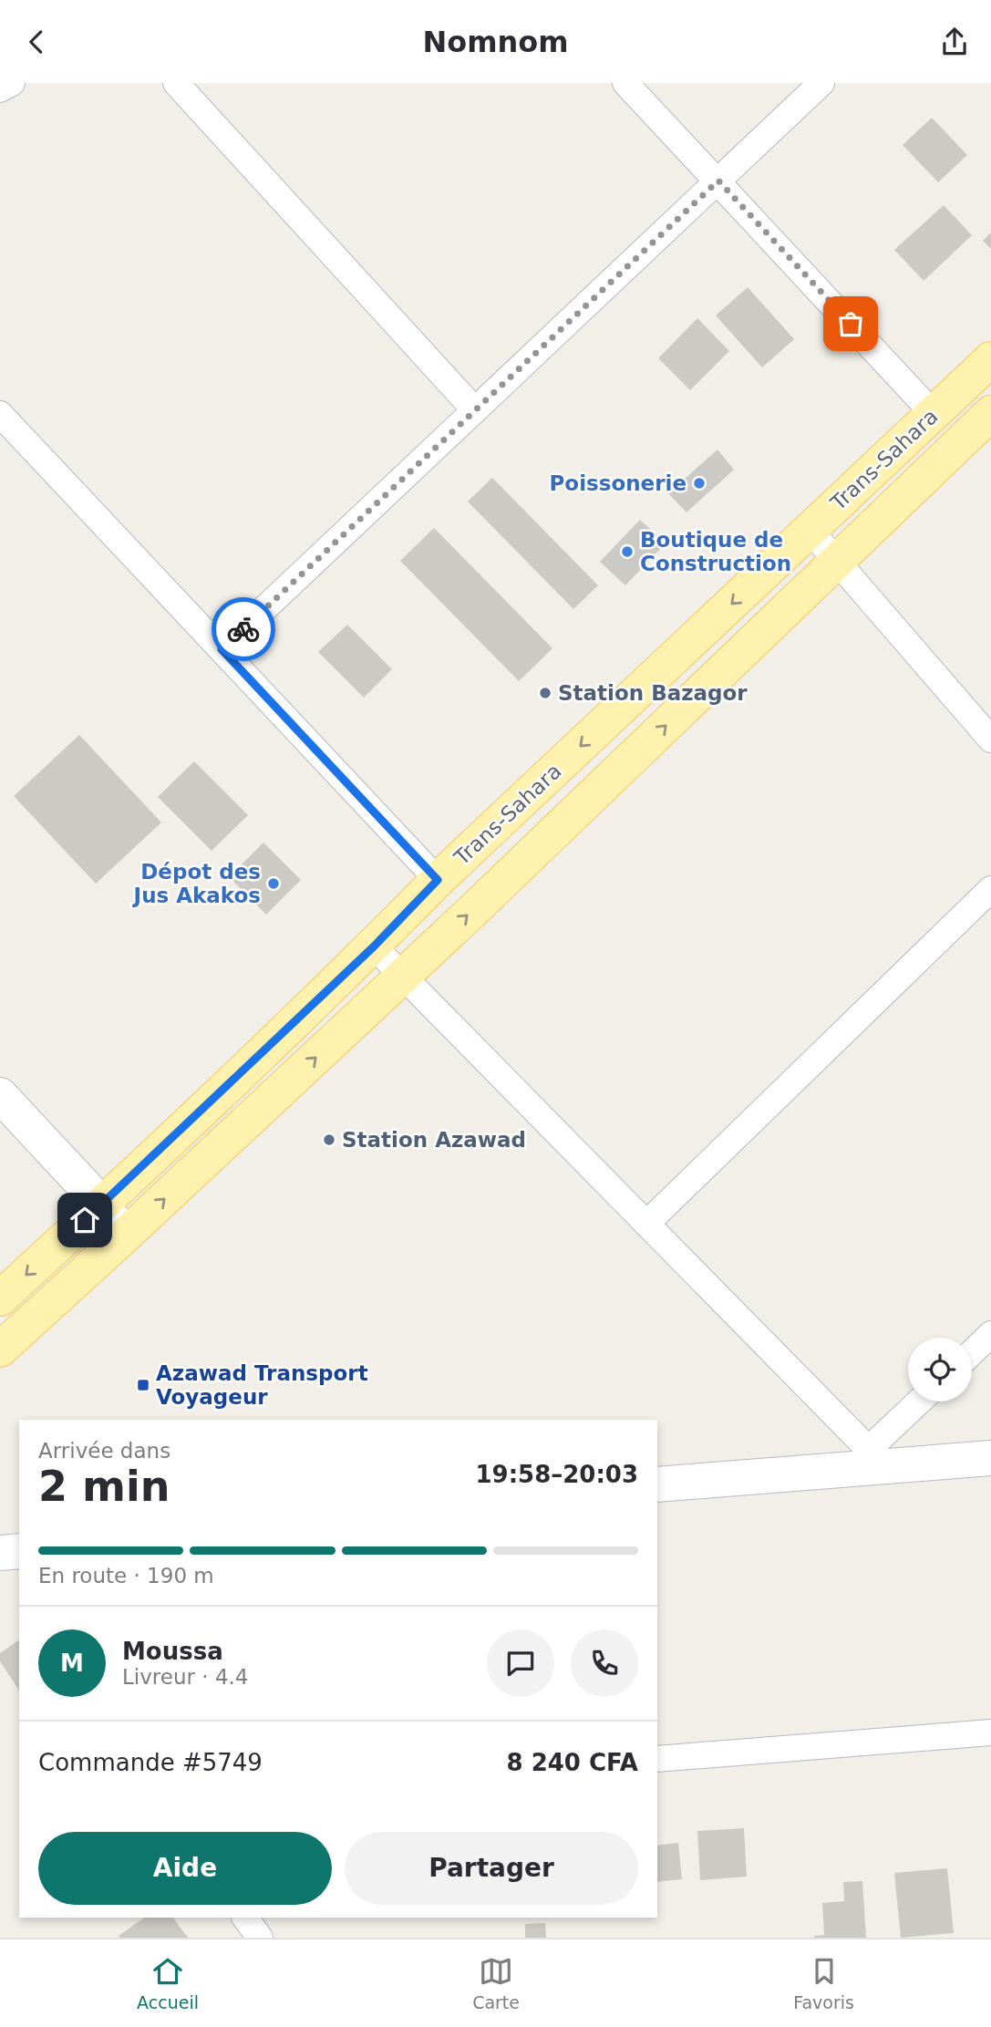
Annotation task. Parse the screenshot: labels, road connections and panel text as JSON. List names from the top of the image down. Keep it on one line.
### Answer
{"streets":{"main road":["Trans-Sahara"]},"places":{"other":["Poissonerie","Boutique de Construction","Station Bazagor","Dépot des Jus Akakos","Station Azawad"],"transit":["Azawad Transport Voyageur"]},"page":{"header":"Nomnom","heading":["2 min","Arrivée dans","19:58–20:03"],"panel":["Moussa","Livreur · 4.4","Commande #5749","8 240 CFA"],"bar":"En route · 190 m","round":"M","buttons":["Aide","Partager"],"tabs":["Accueil","Carte","Favoris"]}}
